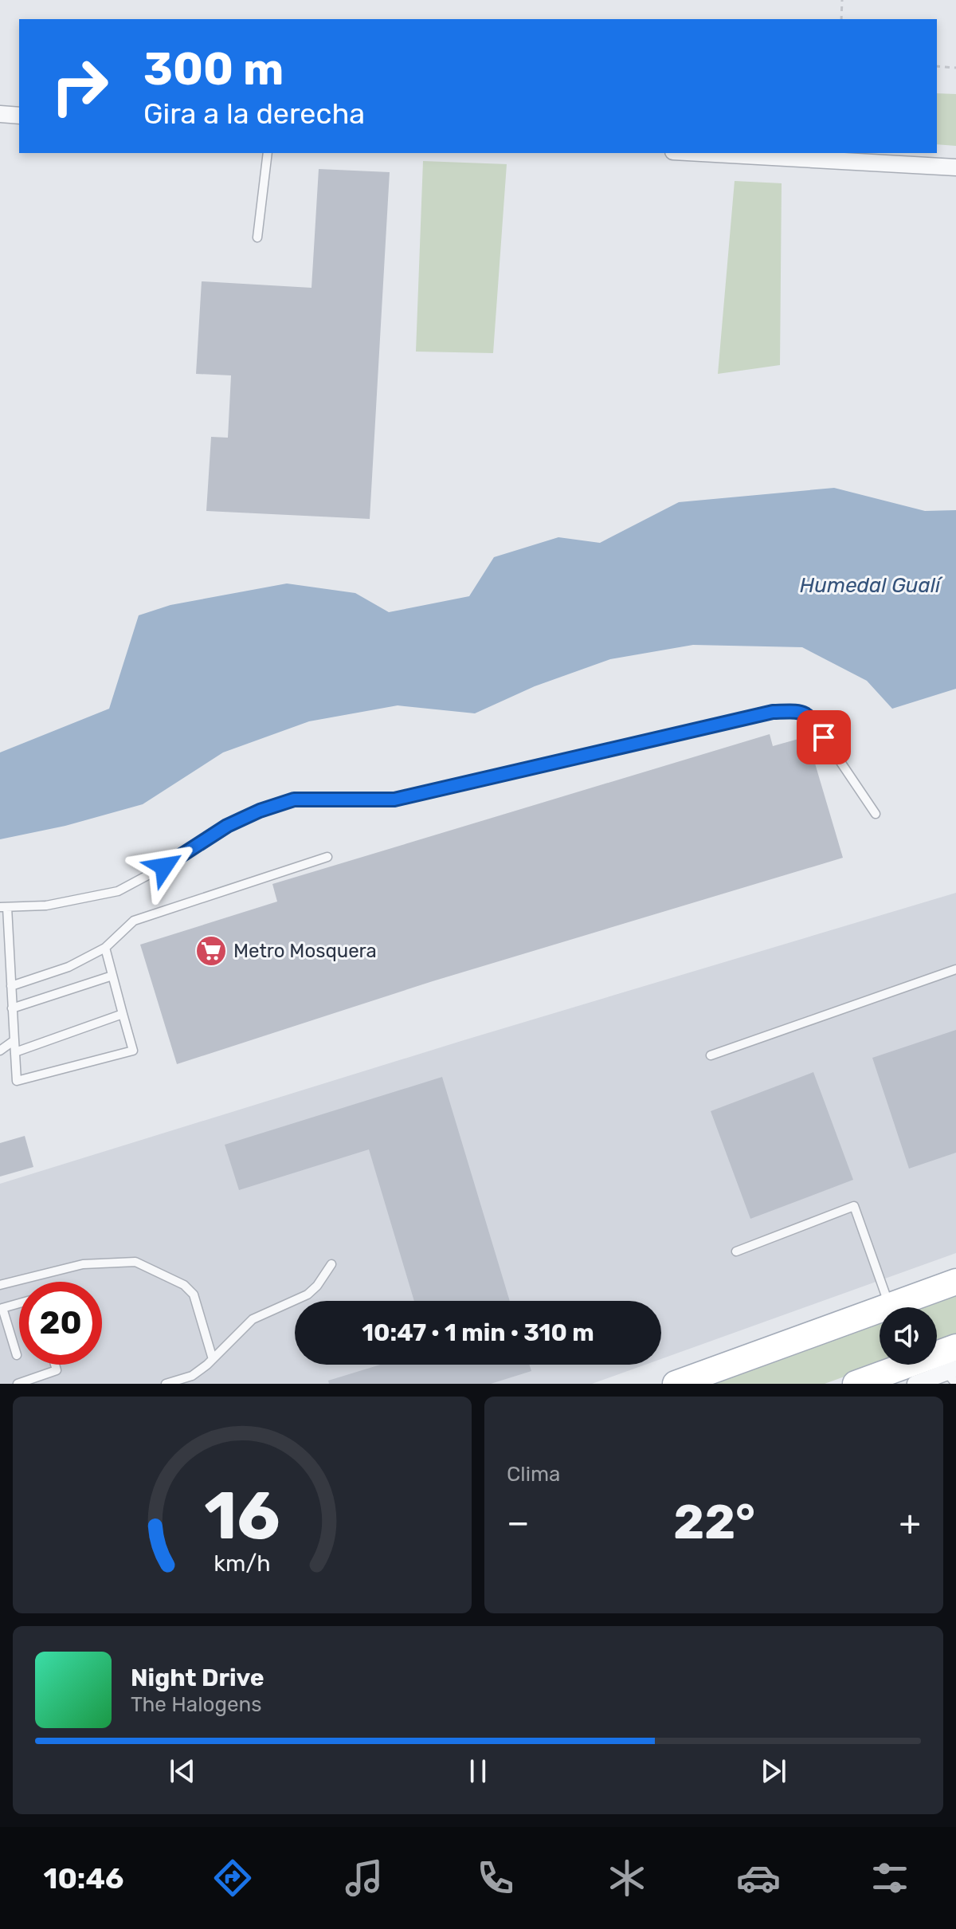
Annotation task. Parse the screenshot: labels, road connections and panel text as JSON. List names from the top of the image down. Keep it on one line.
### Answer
{"water":["Humedal Gualí"],"places":{"supermarket":["Metro Mosquera"]},"page":{"turn":["300 m","Gira a la derecha"],"limit":"20","trip":"10:47 · 1 min · 310 m","tile":"Clima","heat":["−","22°","+"],"song":["Night Drive","The Halogens"],"tabs":"10:46","gauge":["16","km/h"]}}
